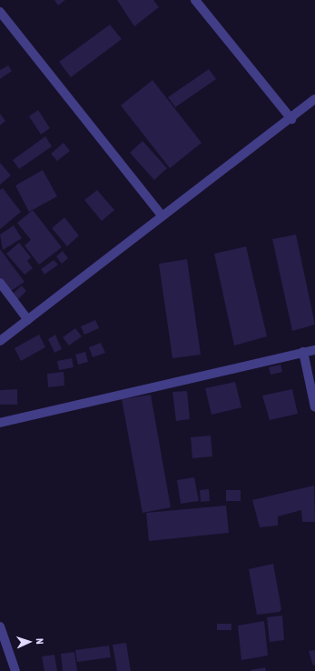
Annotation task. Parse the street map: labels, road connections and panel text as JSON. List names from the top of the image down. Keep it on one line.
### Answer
{"north":"right"}
